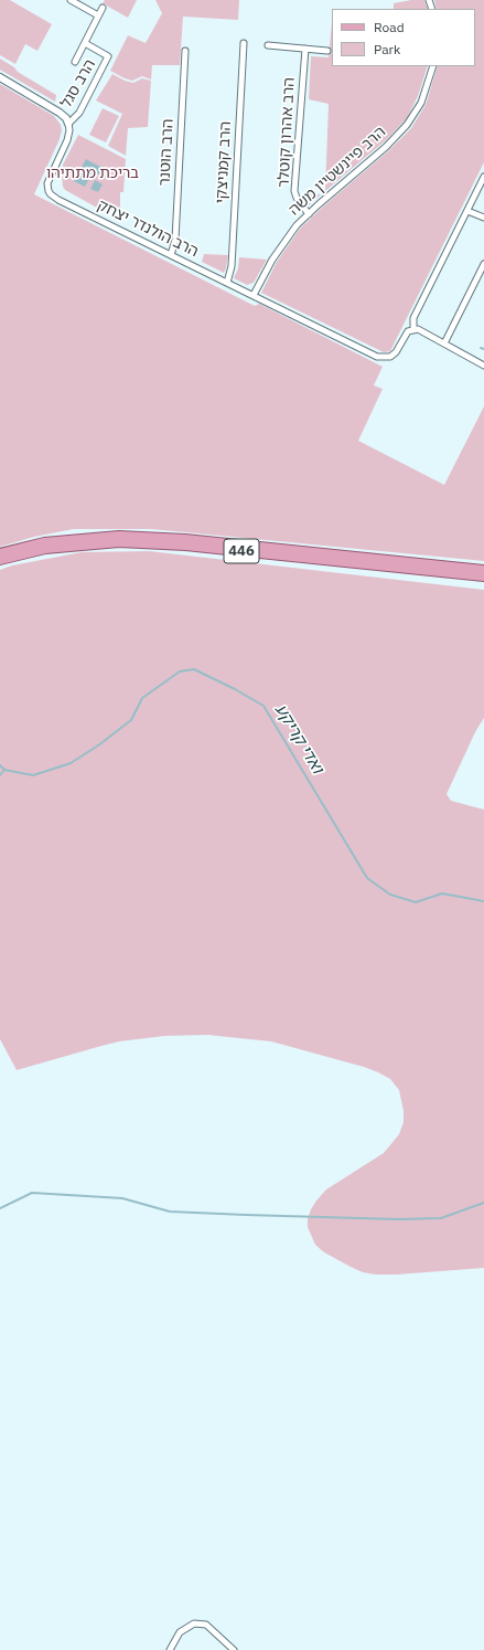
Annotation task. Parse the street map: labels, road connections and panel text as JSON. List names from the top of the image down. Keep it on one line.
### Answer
{"streets":{"main road":["446"],"street":["הרב סגל","הרב אהרון קוטלר","הרב הוטנר","הרב קמניצקי","הרב פיינשטיין משה","הרב הולנדר יצחק"]},"crossings":[["הרב סגל","הרב הולנדר יצחק"],["הרב אהרון קוטלר","הרב פיינשטיין משה"],["הרב הוטנר","הרב הולנדר יצחק"],["הרב קמניצקי","הרב הולנדר יצחק"],["הרב פיינשטיין משה","הרב הולנדר יצחק"]],"water":["ואדי קריקע"],"parks":["בריכת מתתיהו"],"legend":["Road","Park"]}
